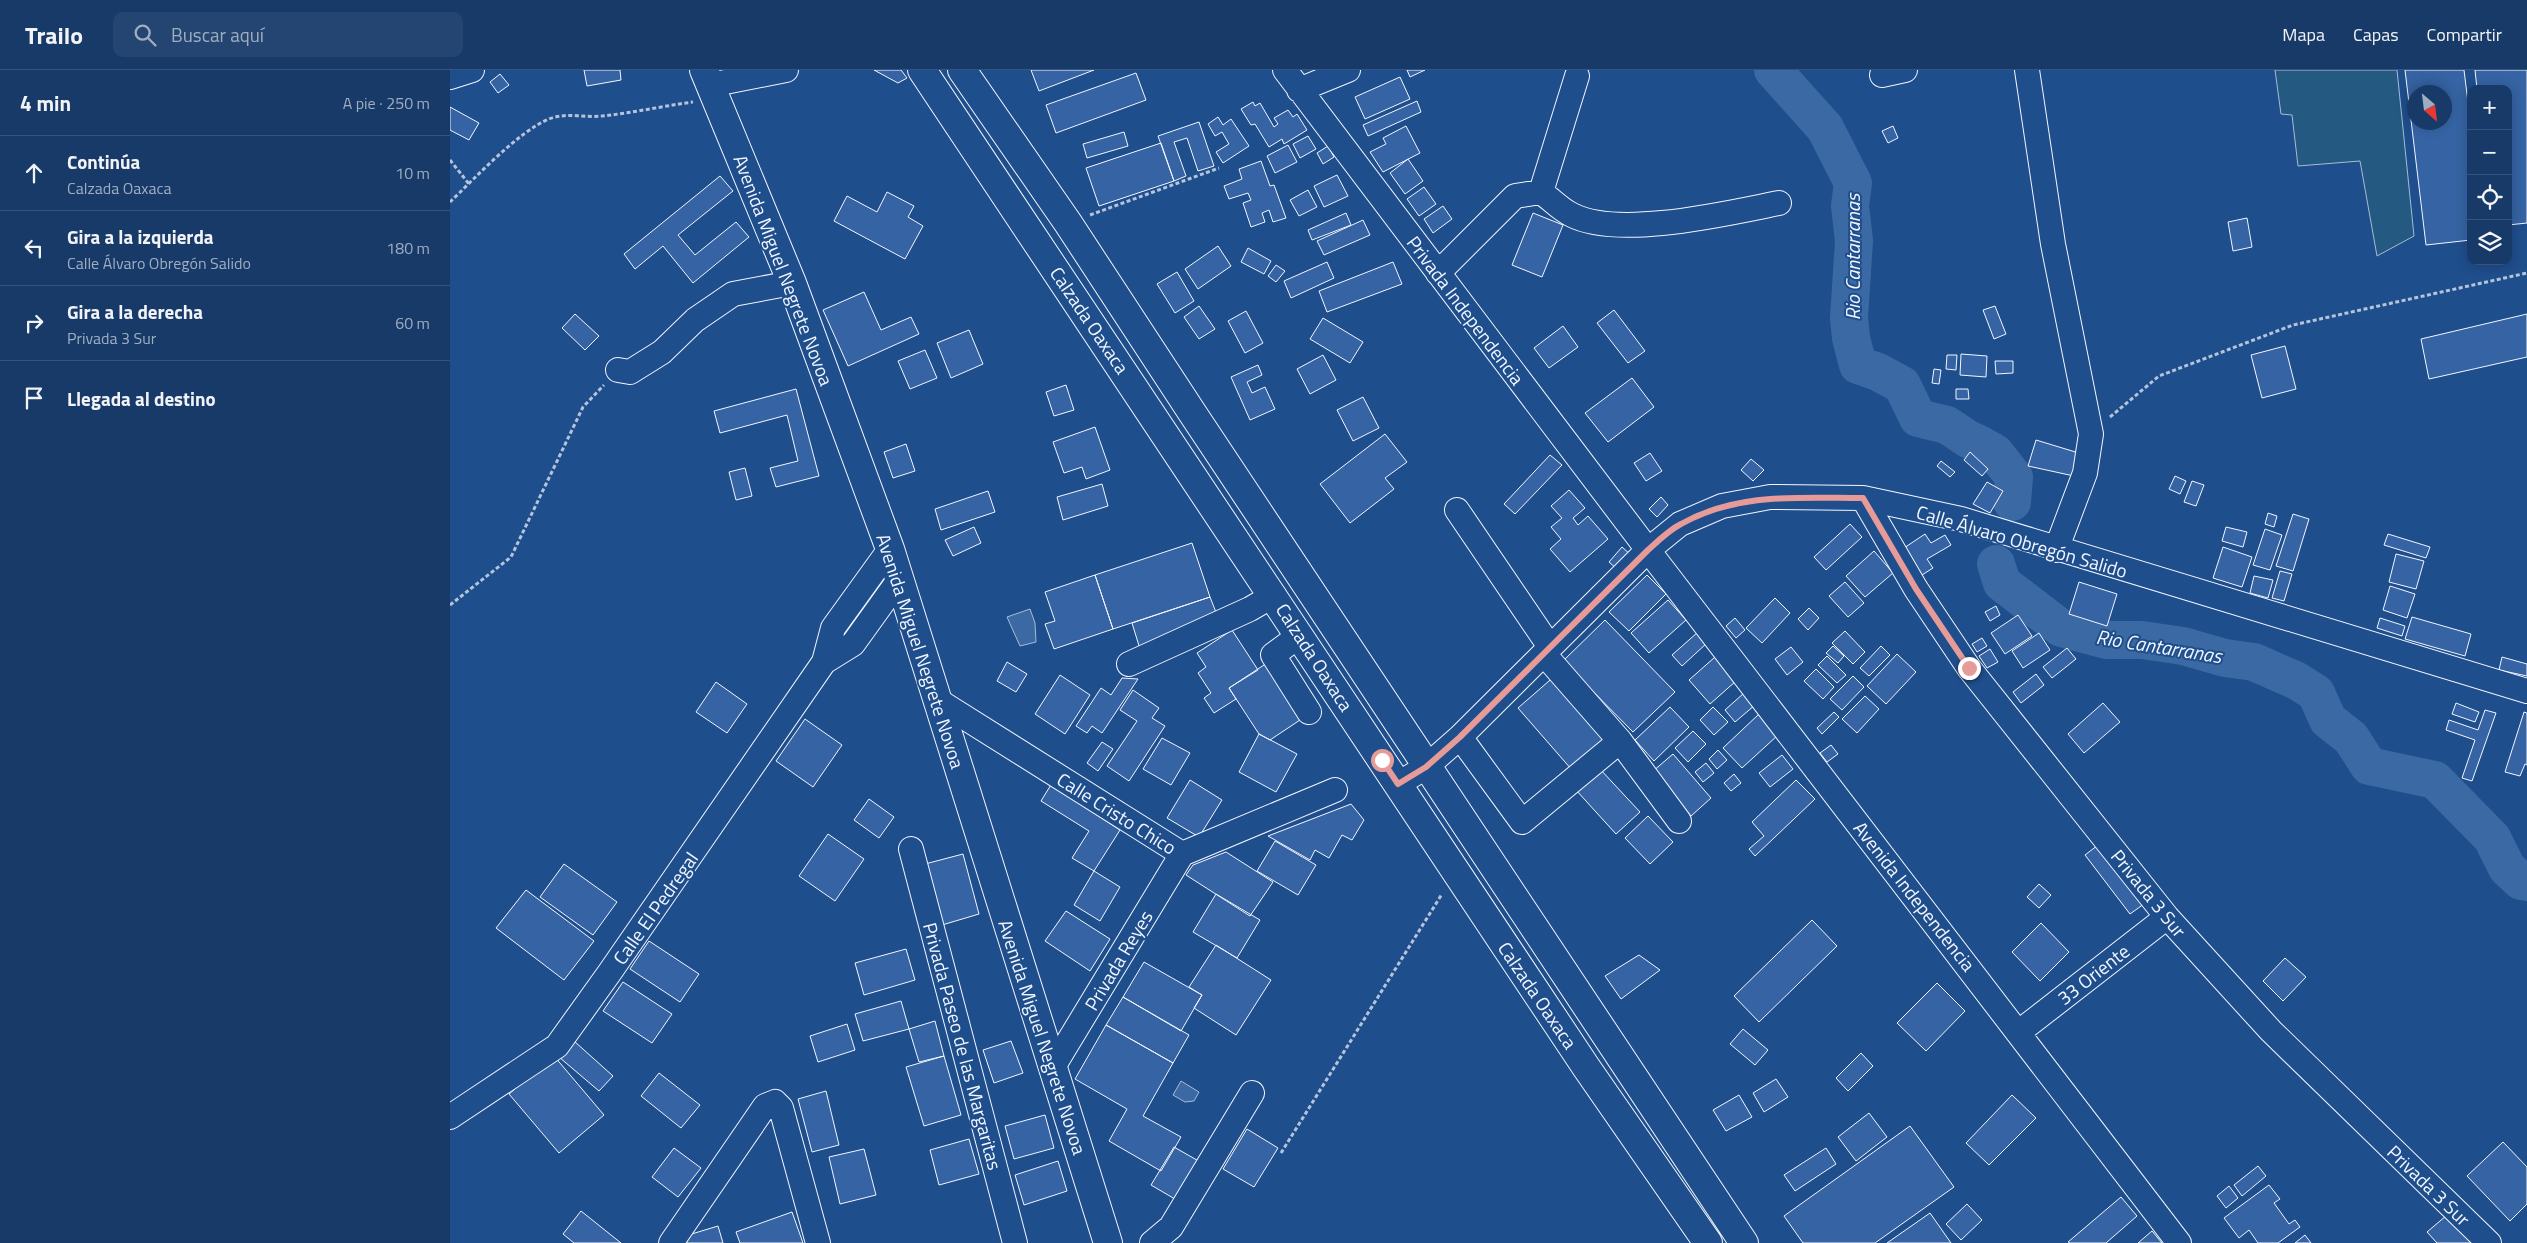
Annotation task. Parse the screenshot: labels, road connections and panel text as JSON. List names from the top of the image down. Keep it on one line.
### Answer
{"streets":{"main road":["Avenida Miguel Negrete Novoa","Calzada Oaxaca"],"street":["Privada Independencia","Calle Álvaro Obregón Salido","Calle Cristo Chico","Privada 3 Sur","Avenida Independencia","Calle El Pedregal","Privada Reyes","33 Oriente","Privada Paseo de las Margaritas"]},"crossings":[["Avenida Miguel Negrete Novoa","Calle Cristo Chico"],["Avenida Miguel Negrete Novoa","Calle El Pedregal"],["Avenida Miguel Negrete Novoa","Privada Reyes"],["Privada Independencia","Calle Álvaro Obregón Salido"],["Privada Independencia","Avenida Independencia"],["Calzada Oaxaca","Calle Álvaro Obregón Salido"],["Calle Álvaro Obregón Salido","Privada 3 Sur"],["Calle Álvaro Obregón Salido","Avenida Independencia"],["Calle Cristo Chico","Privada Reyes"],["Privada 3 Sur","33 Oriente"],["Avenida Independencia","33 Oriente"]],"water":["Rio Cantarranas"],"north":"bottom right","page":{"header":"Trailo","search":"Buscar aquí","nav":["Mapa","Capas","Compartir"],"heading":["4 min","A pie · 250 m"],"map_buttons":["+","−"],"list":[["Continúa","Calzada Oaxaca","10 m"],["Gira a la izquierda","Calle Álvaro Obregón Salido","180 m"],["Gira a la derecha","Privada 3 Sur","60 m"],"Llegada al destino"]}}
